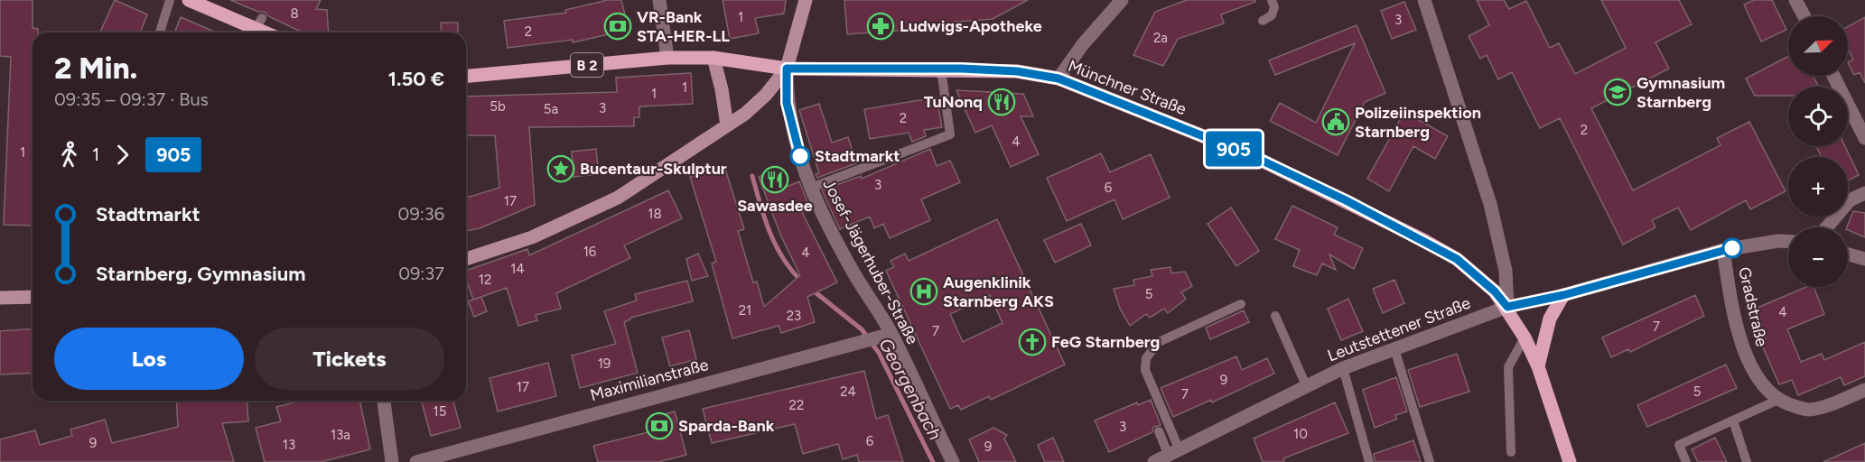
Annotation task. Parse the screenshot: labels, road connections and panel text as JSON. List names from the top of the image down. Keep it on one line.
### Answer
{"streets":{"main road":["B 2","Münchner Straße"],"street":["Josef-Jägerhuber-Straße","Gradstraße","Leutstettener Straße","Maximilianstraße"]},"crossings":[["B 2","Münchner Straße"],["Münchner Straße","Josef-Jägerhuber-Straße"],["Münchner Straße","Leutstettener Straße"],["Josef-Jägerhuber-Straße","Maximilianstraße"],["Gradstraße","Leutstettener Straße"]],"water":["Georgenbach"],"places":{"bank":["VR-Bank STA-HER-LL","Sparda-Bank"],"pharmacy":["Ludwigs-Apotheke"],"school or university":["Gymnasium Starnberg"],"restaurant":["TuNonq","Sawasdee"],"public building":["Polizeiinspektion Starnberg"],"other":["Stadtmarkt"],"place":["Bucentaur-Skulptur"],"hospital":["Augenklinik Starnberg AKS"],"church":["FeG Starnberg"]},"lines":["bus line 905"],"house_numbers":["8","1","3","2","2a","1","1","5b","3","5a","2","2","4","1","3","6","17","18","16","4","14","12","5","21","4","23","7","7","19","9","17","24","5","7","22","15","3","10","13a","6","9","13","9"],"north":"top right","page":{"on_map":"905","map_buttons":["+","−"],"heading":["2 Min.","09:35 – 09:37 · Bus","1.50 €"],"legs":["1","905"],"list":[{"name":"Stadtmarkt","value":"09:36"},{"name":"Starnberg, Gymnasium","value":"09:37"}],"buttons":["Los","Tickets"]}}
